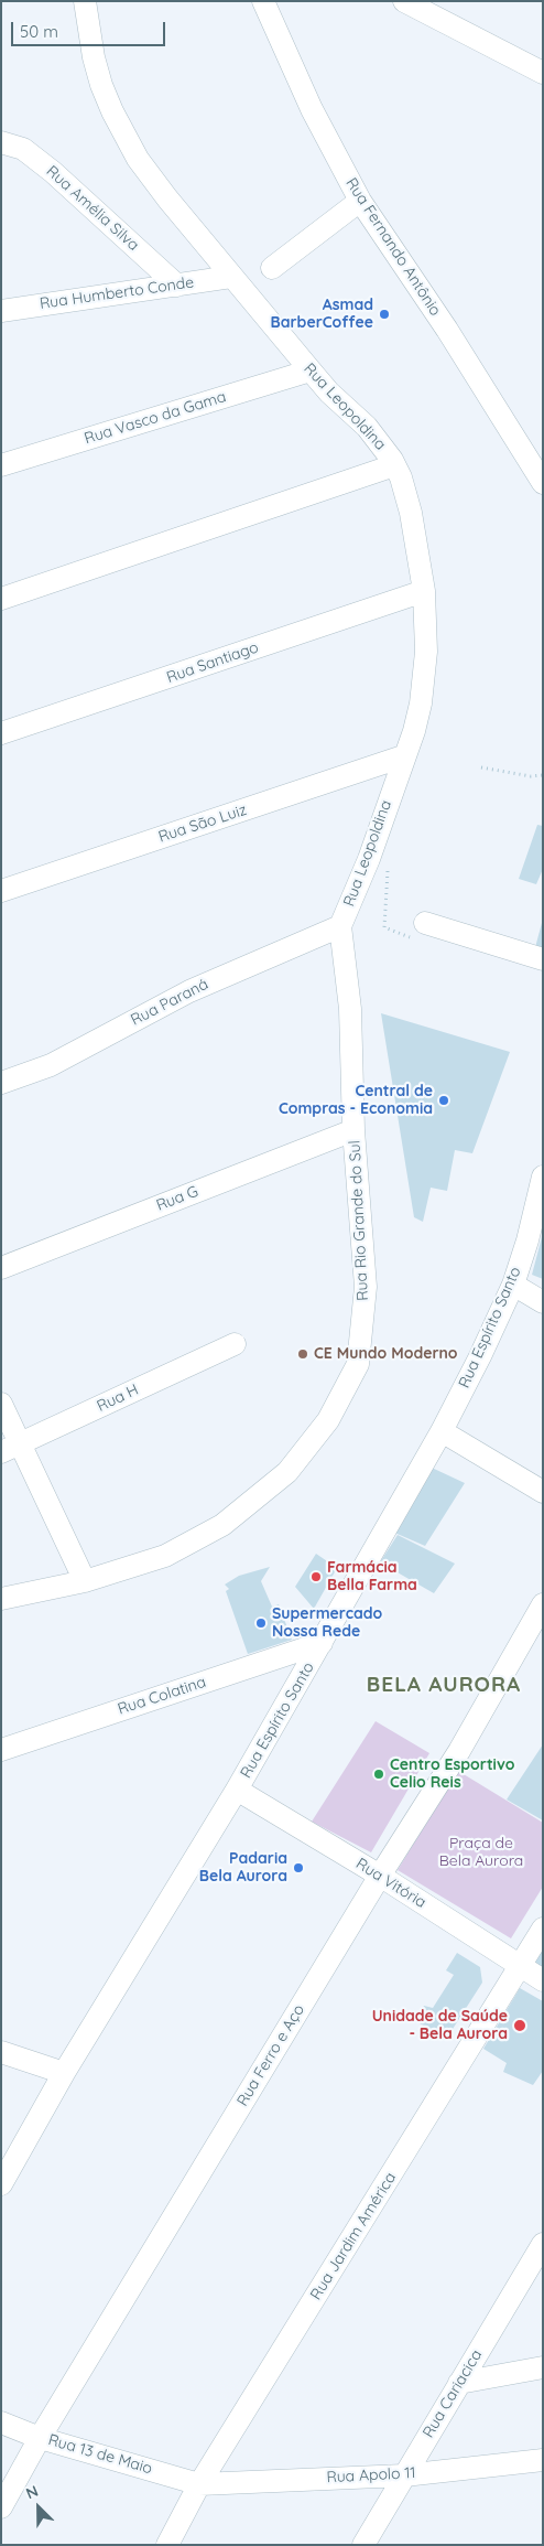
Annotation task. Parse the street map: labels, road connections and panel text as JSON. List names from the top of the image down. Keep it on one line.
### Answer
{"streets":{"street":["Rua Amélia Silva","Rua Fernando Antônio","Rua Humberto Conde","Rua Leopoldina","Rua Vasco da Gama","Rua Santiago","Rua São Luiz","Rua Paraná","Rua G","Rua Rio Grande do Sul","Rua Espírito Santo","Rua H","Rua Colatina","Rua Vitória","Rua Ferro e Aço","Rua Jardim América","Rua Cariacica","Rua 13 de Maio","Rua Apolo 11"]},"crossings":[["Rua Amélia Silva","Rua Humberto Conde"],["Rua Humberto Conde","Rua Leopoldina"],["Rua Leopoldina","Rua Vasco da Gama"],["Rua Leopoldina","Rua Santiago"],["Rua Leopoldina","Rua São Luiz"],["Rua Leopoldina","Rua Paraná"],["Rua Leopoldina","Rua Rio Grande do Sul"],["Rua Paraná","Rua Rio Grande do Sul"],["Rua G","Rua Rio Grande do Sul"],["Rua Espírito Santo","Rua Colatina"],["Rua Espírito Santo","Rua Vitória"],["Rua Vitória","Rua Ferro e Aço"],["Rua Vitória","Rua Jardim América"],["Rua Ferro e Aço","Rua 13 de Maio"],["Rua Jardim América","Rua 13 de Maio"],["Rua Jardim América","Rua Apolo 11"],["Rua Cariacica","Rua Apolo 11"],["Rua 13 de Maio","Rua Apolo 11"]],"districts":["BELA AURORA"],"parks":["Praça de Bela Aurora"],"places":["Asmad BarberCoffee","Central de Compras - Economia","CE Mundo Moderno","Farmácia Bella Farma","Supermercado Nossa Rede","Centro Esportivo Celio Reis","Padaria Bela Aurora","Unidade de Saúde - Bela Aurora"],"scale_bar":"50 m","north":"top left"}
